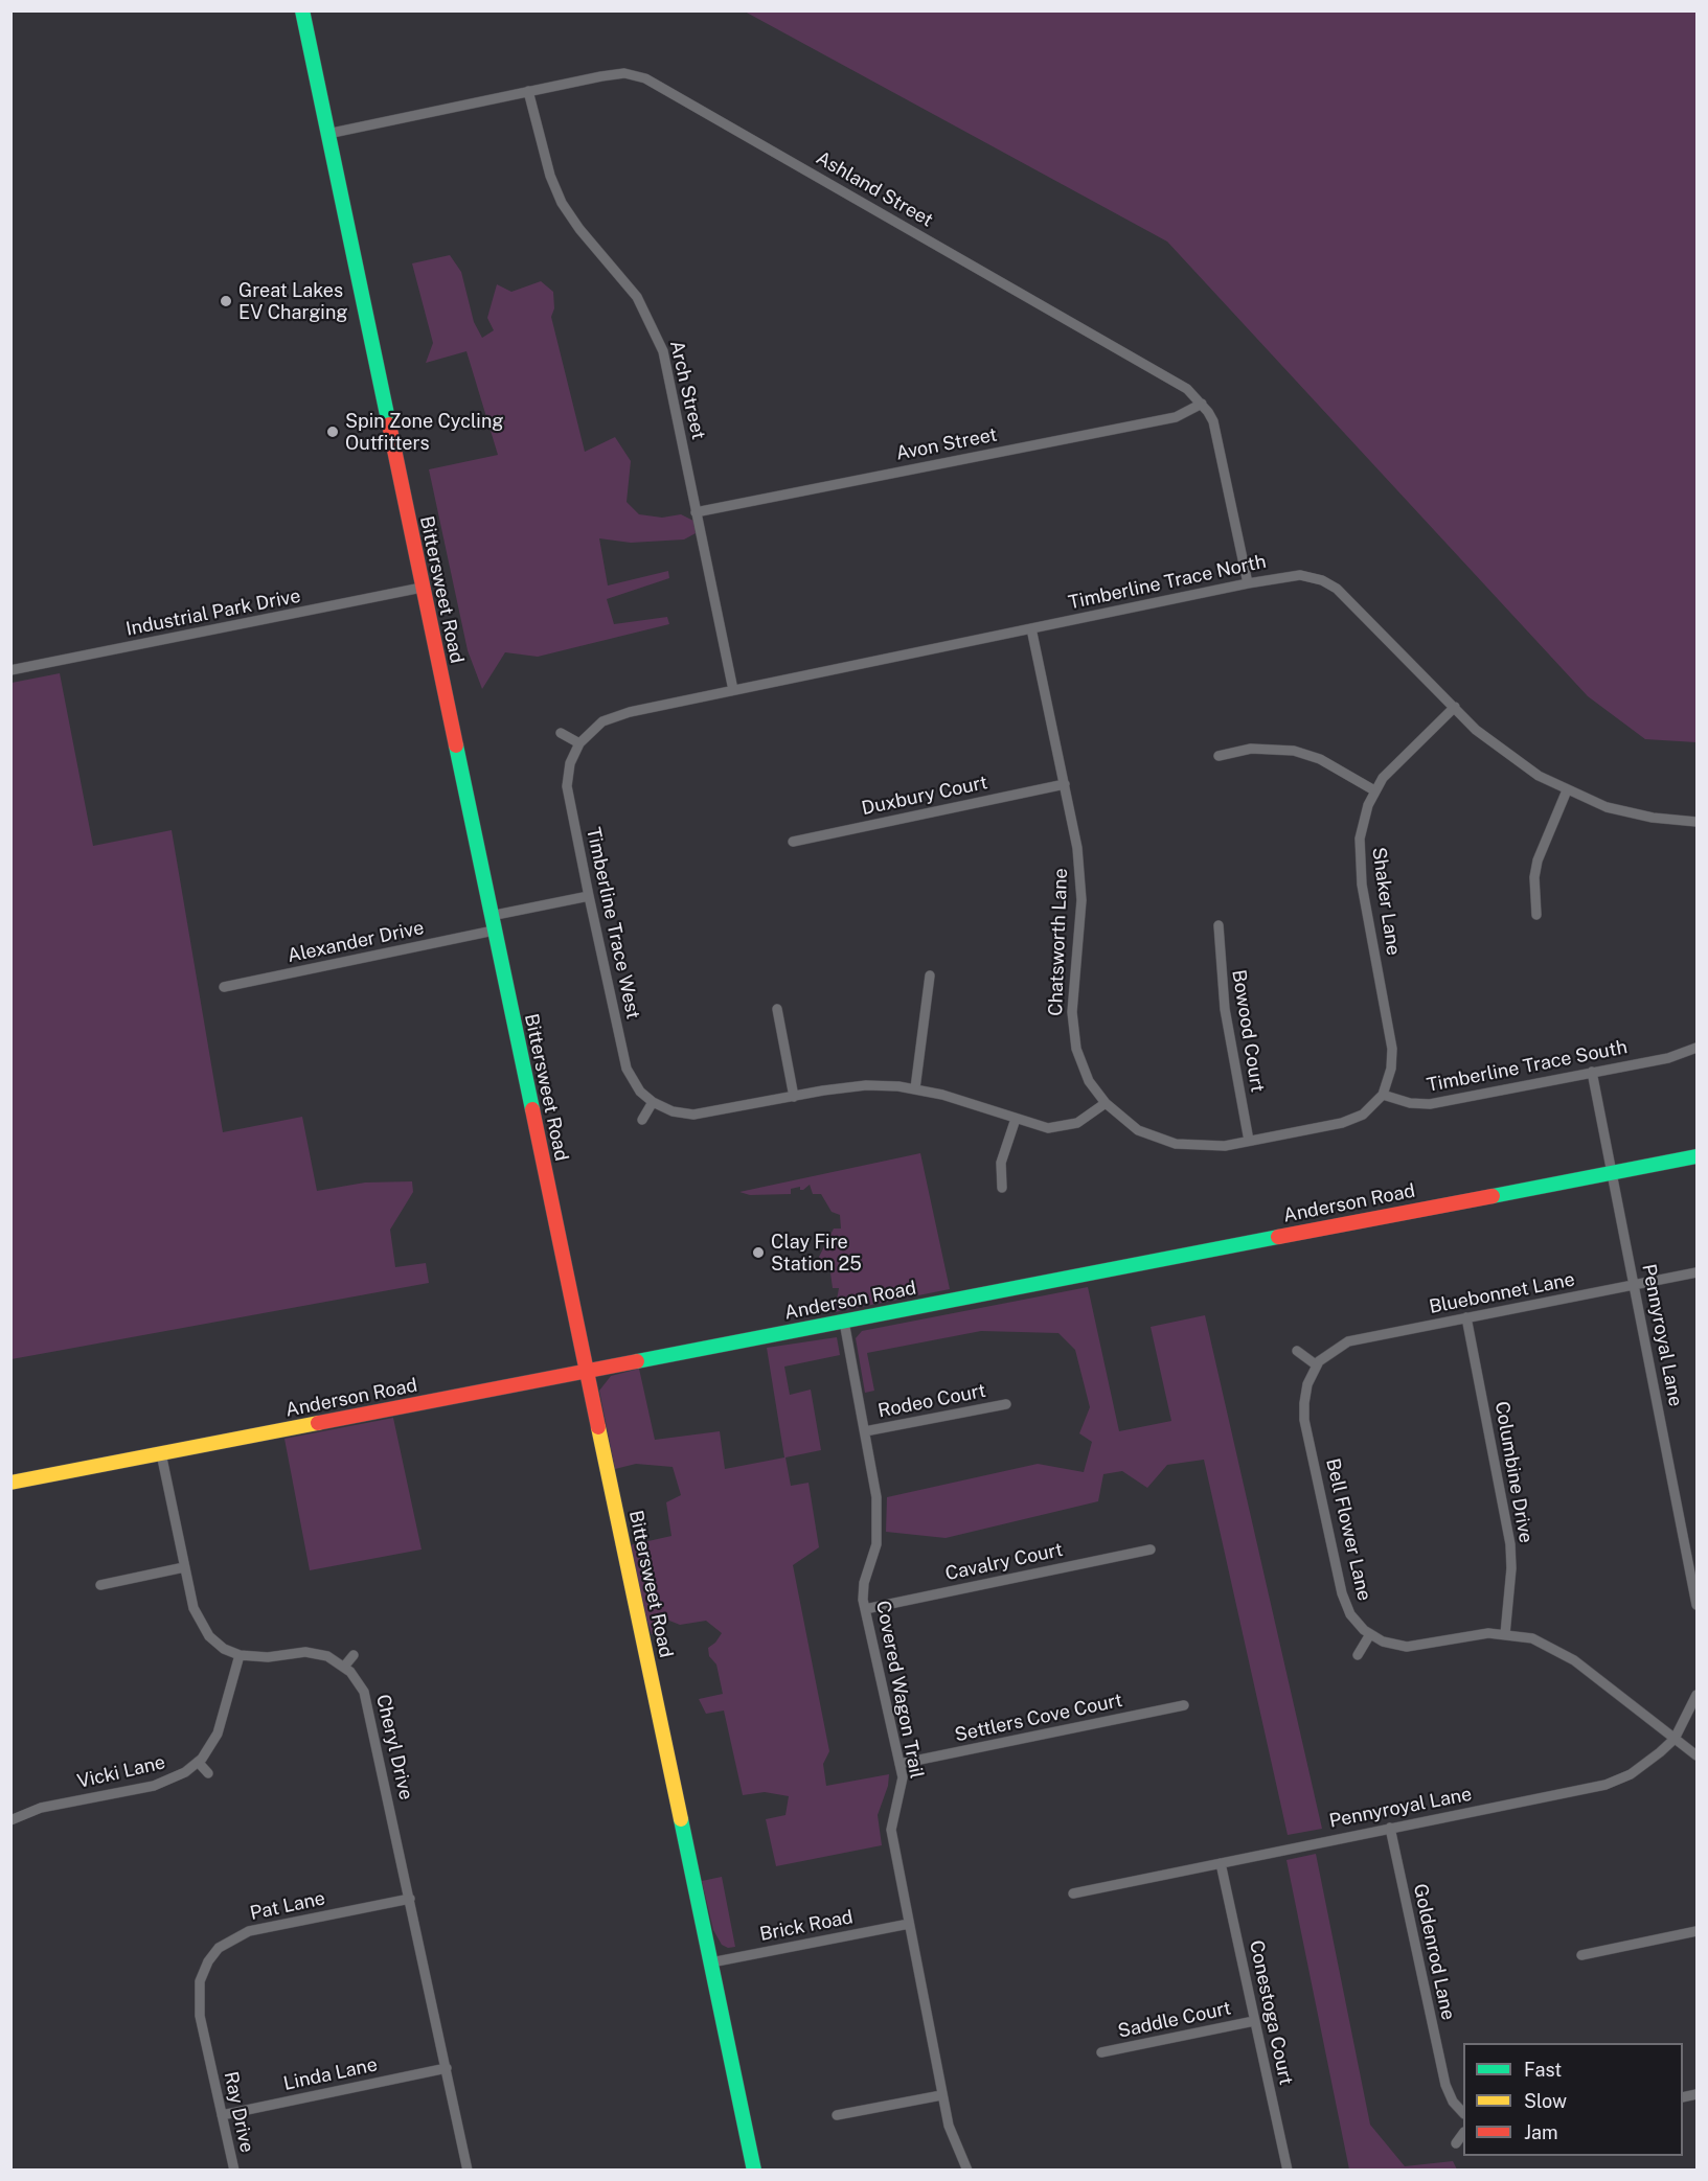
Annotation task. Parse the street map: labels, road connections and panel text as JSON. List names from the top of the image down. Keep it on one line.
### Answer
{"streets":{"street":["Ashland Street","Arch Street","Avon Street","Timberline Trace North","Bittersweet Road","Industrial Park Drive","Duxbury Court","Shaker Lane","Timberline Trace West","Alexander Drive","Chatsworth Lane","Bowood Court","Timberline Trace South","Anderson Road","Bluebonnet Lane","Pennyroyal Lane","Rodeo Court","Columbine Drive","Bell Flower Lane","Cavalry Court","Covered Wagon Trail","Settlers Cove Court","Cheryl Drive","Vicki Lane","Pat Lane","Brick Road","Goldenrod Lane","Conestoga Court","Saddle Court","Linda Lane","Ray Drive"]},"crossings":[["Ashland Street","Arch Street"],["Ashland Street","Avon Street"],["Ashland Street","Timberline Trace North"],["Ashland Street","Bittersweet Road"],["Arch Street","Avon Street"],["Arch Street","Timberline Trace North"],["Timberline Trace North","Shaker Lane"],["Timberline Trace North","Timberline Trace West"],["Timberline Trace North","Chatsworth Lane"],["Bittersweet Road","Industrial Park Drive"],["Bittersweet Road","Alexander Drive"],["Bittersweet Road","Anderson Road"],["Bittersweet Road","Brick Road"],["Duxbury Court","Chatsworth Lane"],["Shaker Lane","Timberline Trace South"],["Timberline Trace South","Pennyroyal Lane"],["Anderson Road","Pennyroyal Lane"],["Anderson Road","Covered Wagon Trail"],["Anderson Road","Cheryl Drive"],["Bluebonnet Lane","Pennyroyal Lane"],["Bluebonnet Lane","Columbine Drive"],["Bluebonnet Lane","Bell Flower Lane"],["Pennyroyal Lane","Bell Flower Lane"],["Pennyroyal Lane","Goldenrod Lane"],["Pennyroyal Lane","Conestoga Court"],["Rodeo Court","Covered Wagon Trail"],["Columbine Drive","Bell Flower Lane"],["Cavalry Court","Covered Wagon Trail"],["Covered Wagon Trail","Settlers Cove Court"],["Covered Wagon Trail","Brick Road"],["Cheryl Drive","Vicki Lane"],["Cheryl Drive","Pat Lane"],["Cheryl Drive","Linda Lane"],["Pat Lane","Ray Drive"],["Conestoga Court","Saddle Court"],["Linda Lane","Ray Drive"]],"places":["Great Lakes EV Charging","Spin Zone Cycling Outfitters","Clay Fire Station 25"],"legend":["Fast","Slow","Jam"]}
